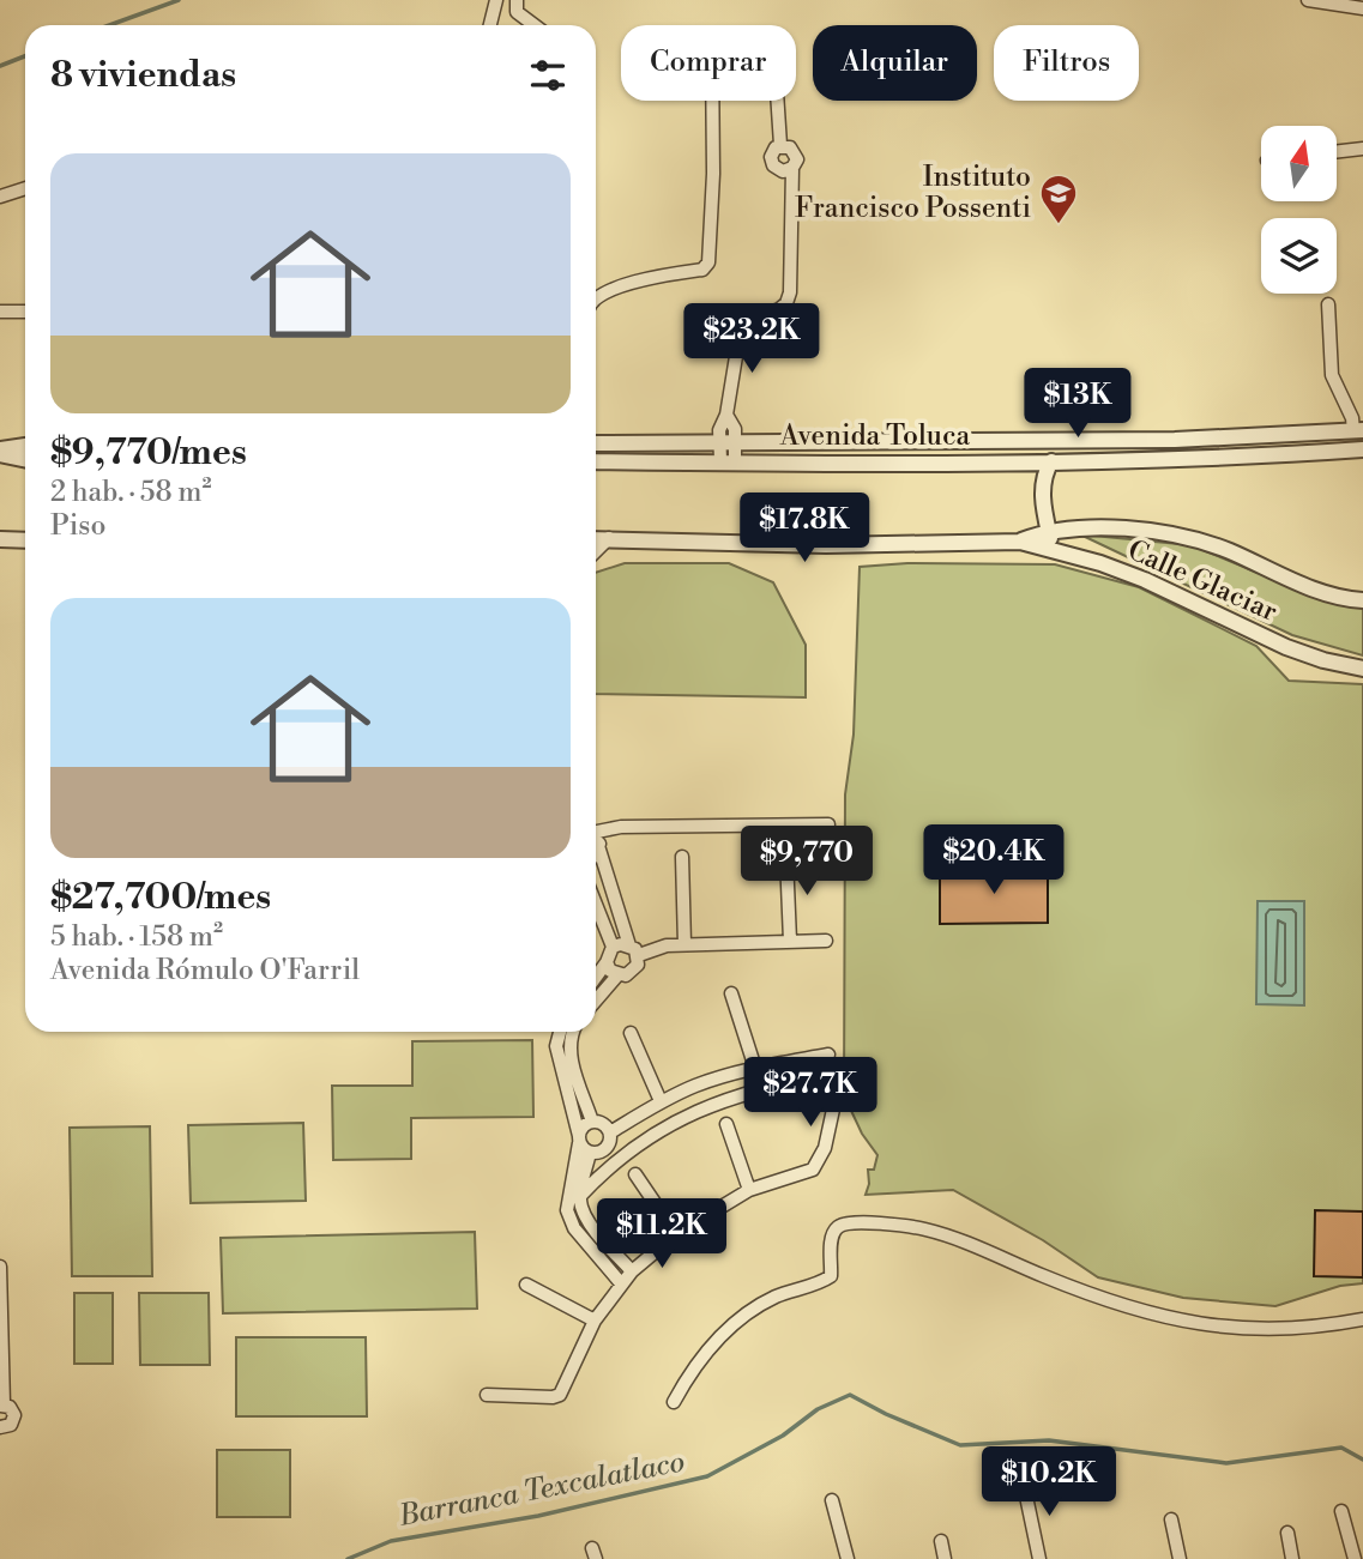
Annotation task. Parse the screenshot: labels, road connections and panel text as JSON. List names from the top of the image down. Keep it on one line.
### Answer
{"streets":{"street":["Avenida Toluca","Calle Glaciar"]},"water":["Barranca Texcalatlaco"],"places":{"school or university":["Instituto Francisco Possenti"]},"north":"top","page":{"chip":["Comprar","Alquilar","Filtros"],"heading":"8 viviendas","list":[{"name":"$9,770/mes","note":"2 hab. · 58 m² · Piso"},{"name":"$27,700/mes","note":"5 hab. · 158 m² · Avenida Rómulo O'Farril"}],"price":["$23.2K","$13K","$17.8K","$20.4K","$9,770","$27.7K","$11.2K","$10.2K"]}}
